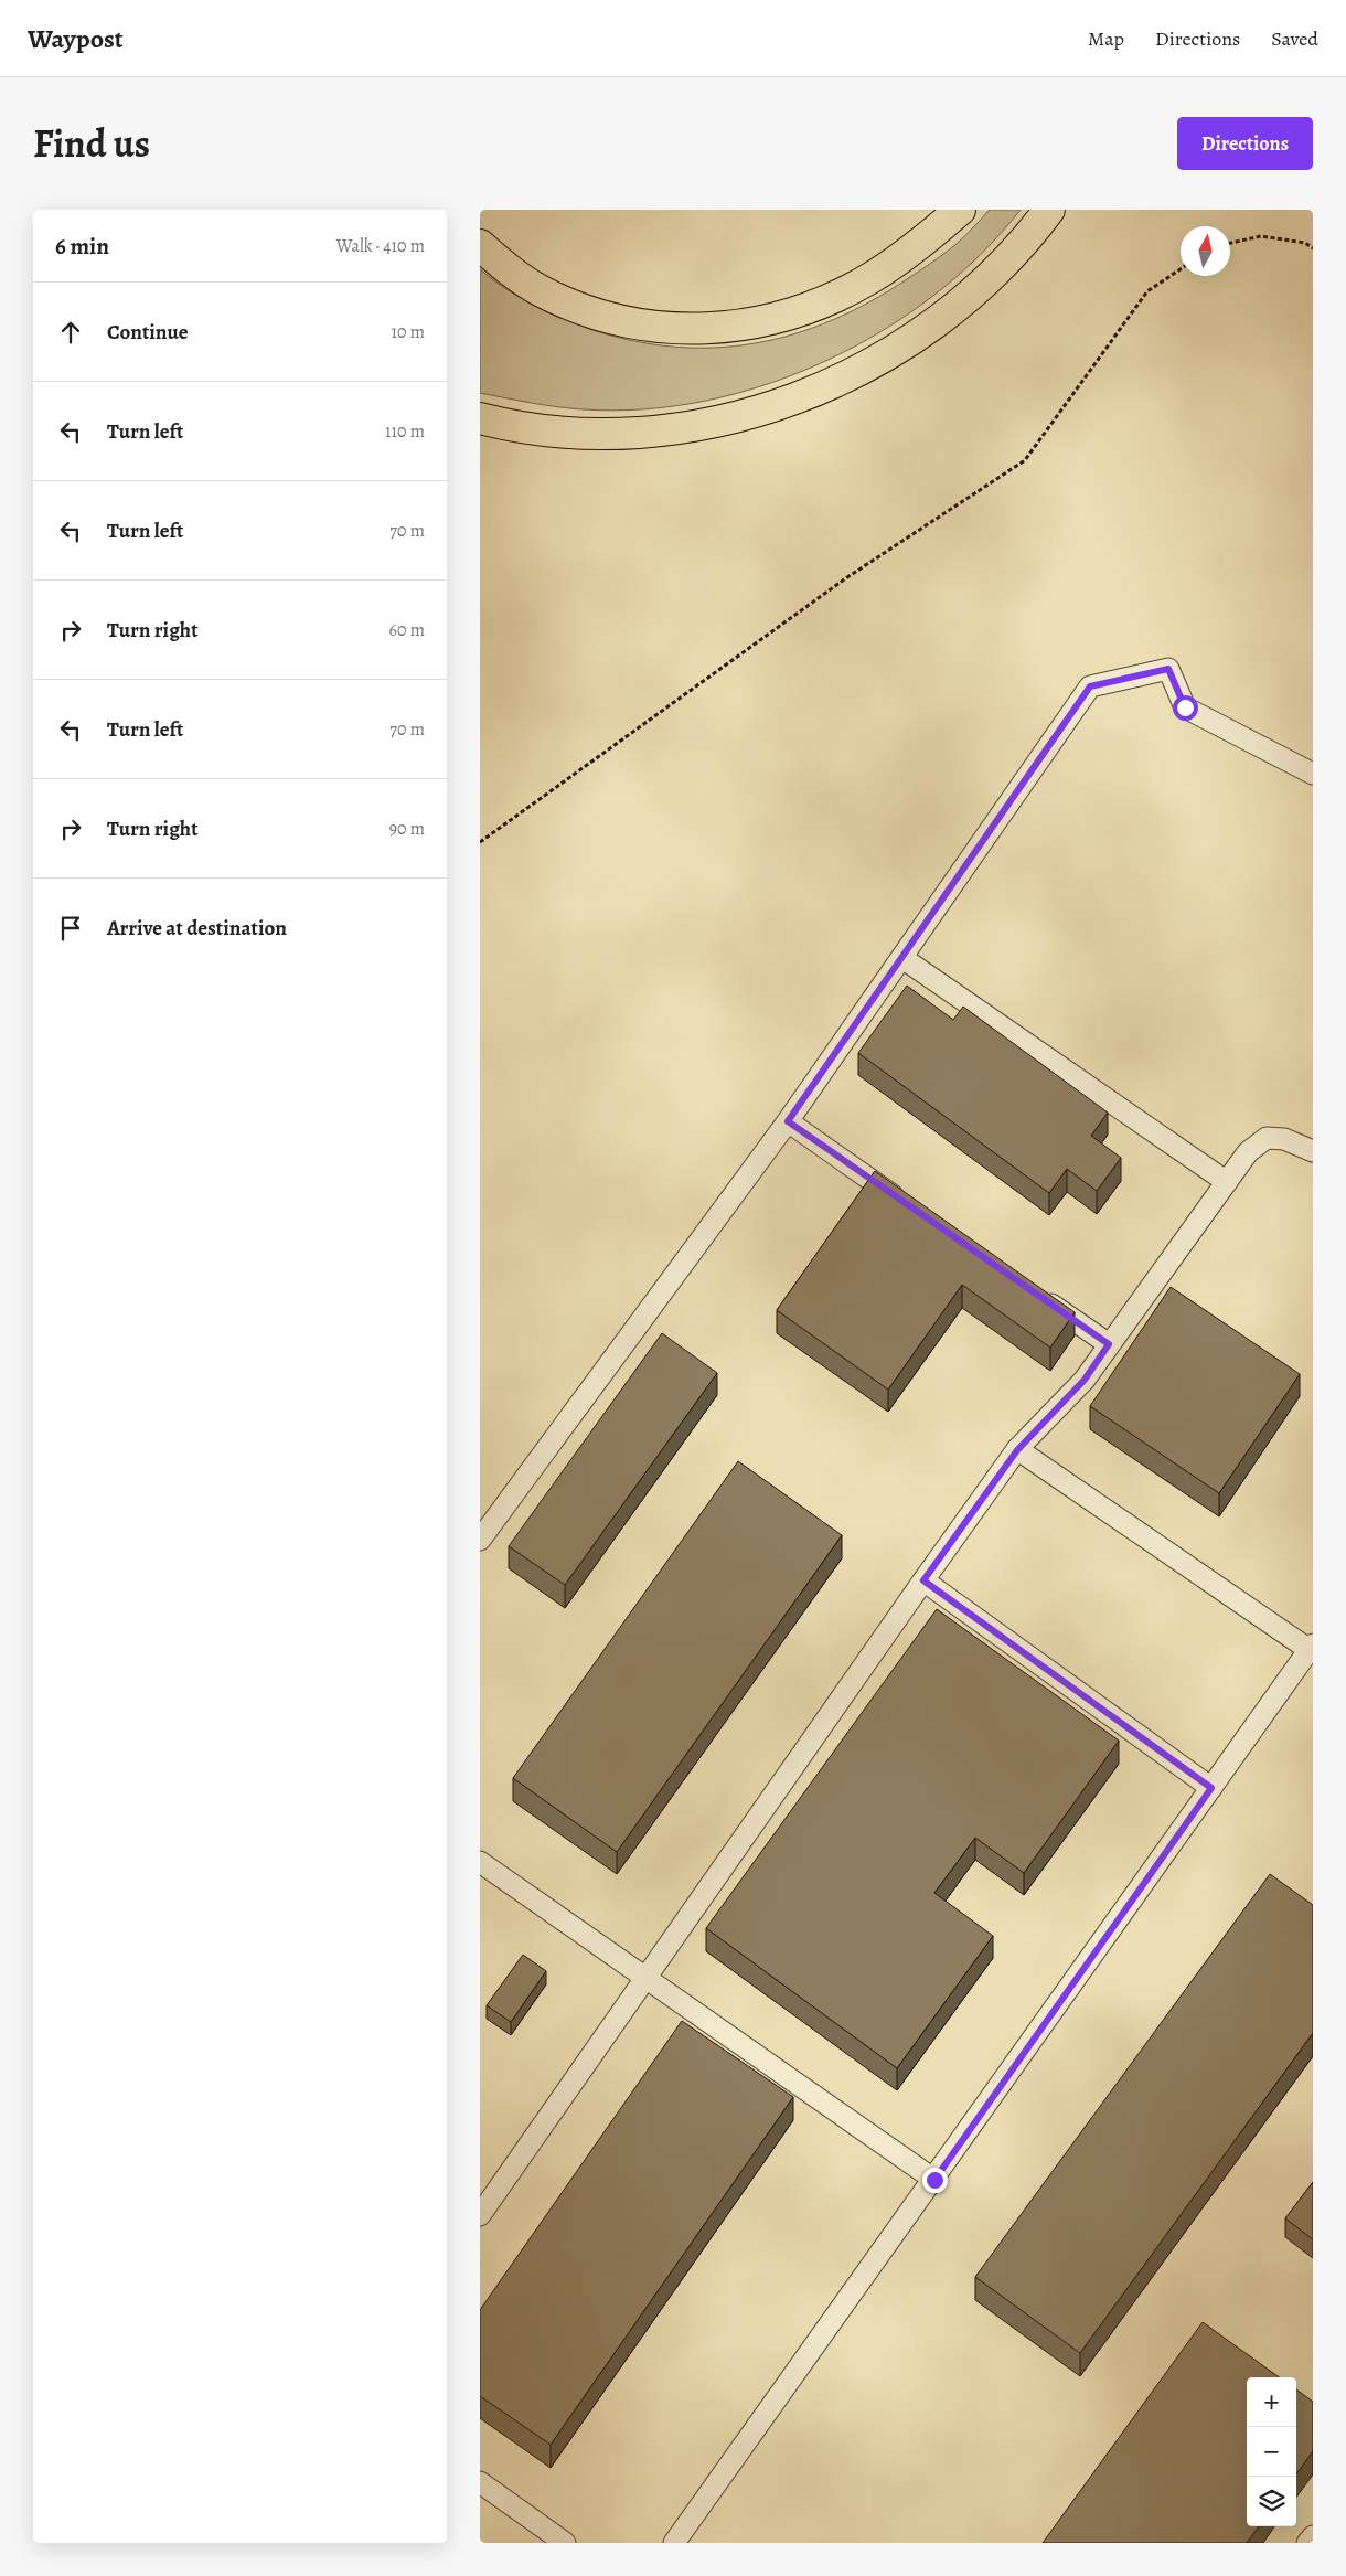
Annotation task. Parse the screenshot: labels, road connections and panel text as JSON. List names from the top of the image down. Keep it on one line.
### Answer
{"north":"top","page":{"header":"Waypost","nav":["Map","Directions","Saved"],"title":"Find us","buttons":"Directions","heading":["6 min","Walk · 410 m"],"list":[["Continue","10 m"],["Turn left","110 m"],["Turn left","70 m"],["Turn right","60 m"],["Turn left","70 m"],["Turn right","90 m"],"Arrive at destination"],"map_buttons":["+","−"]}}
